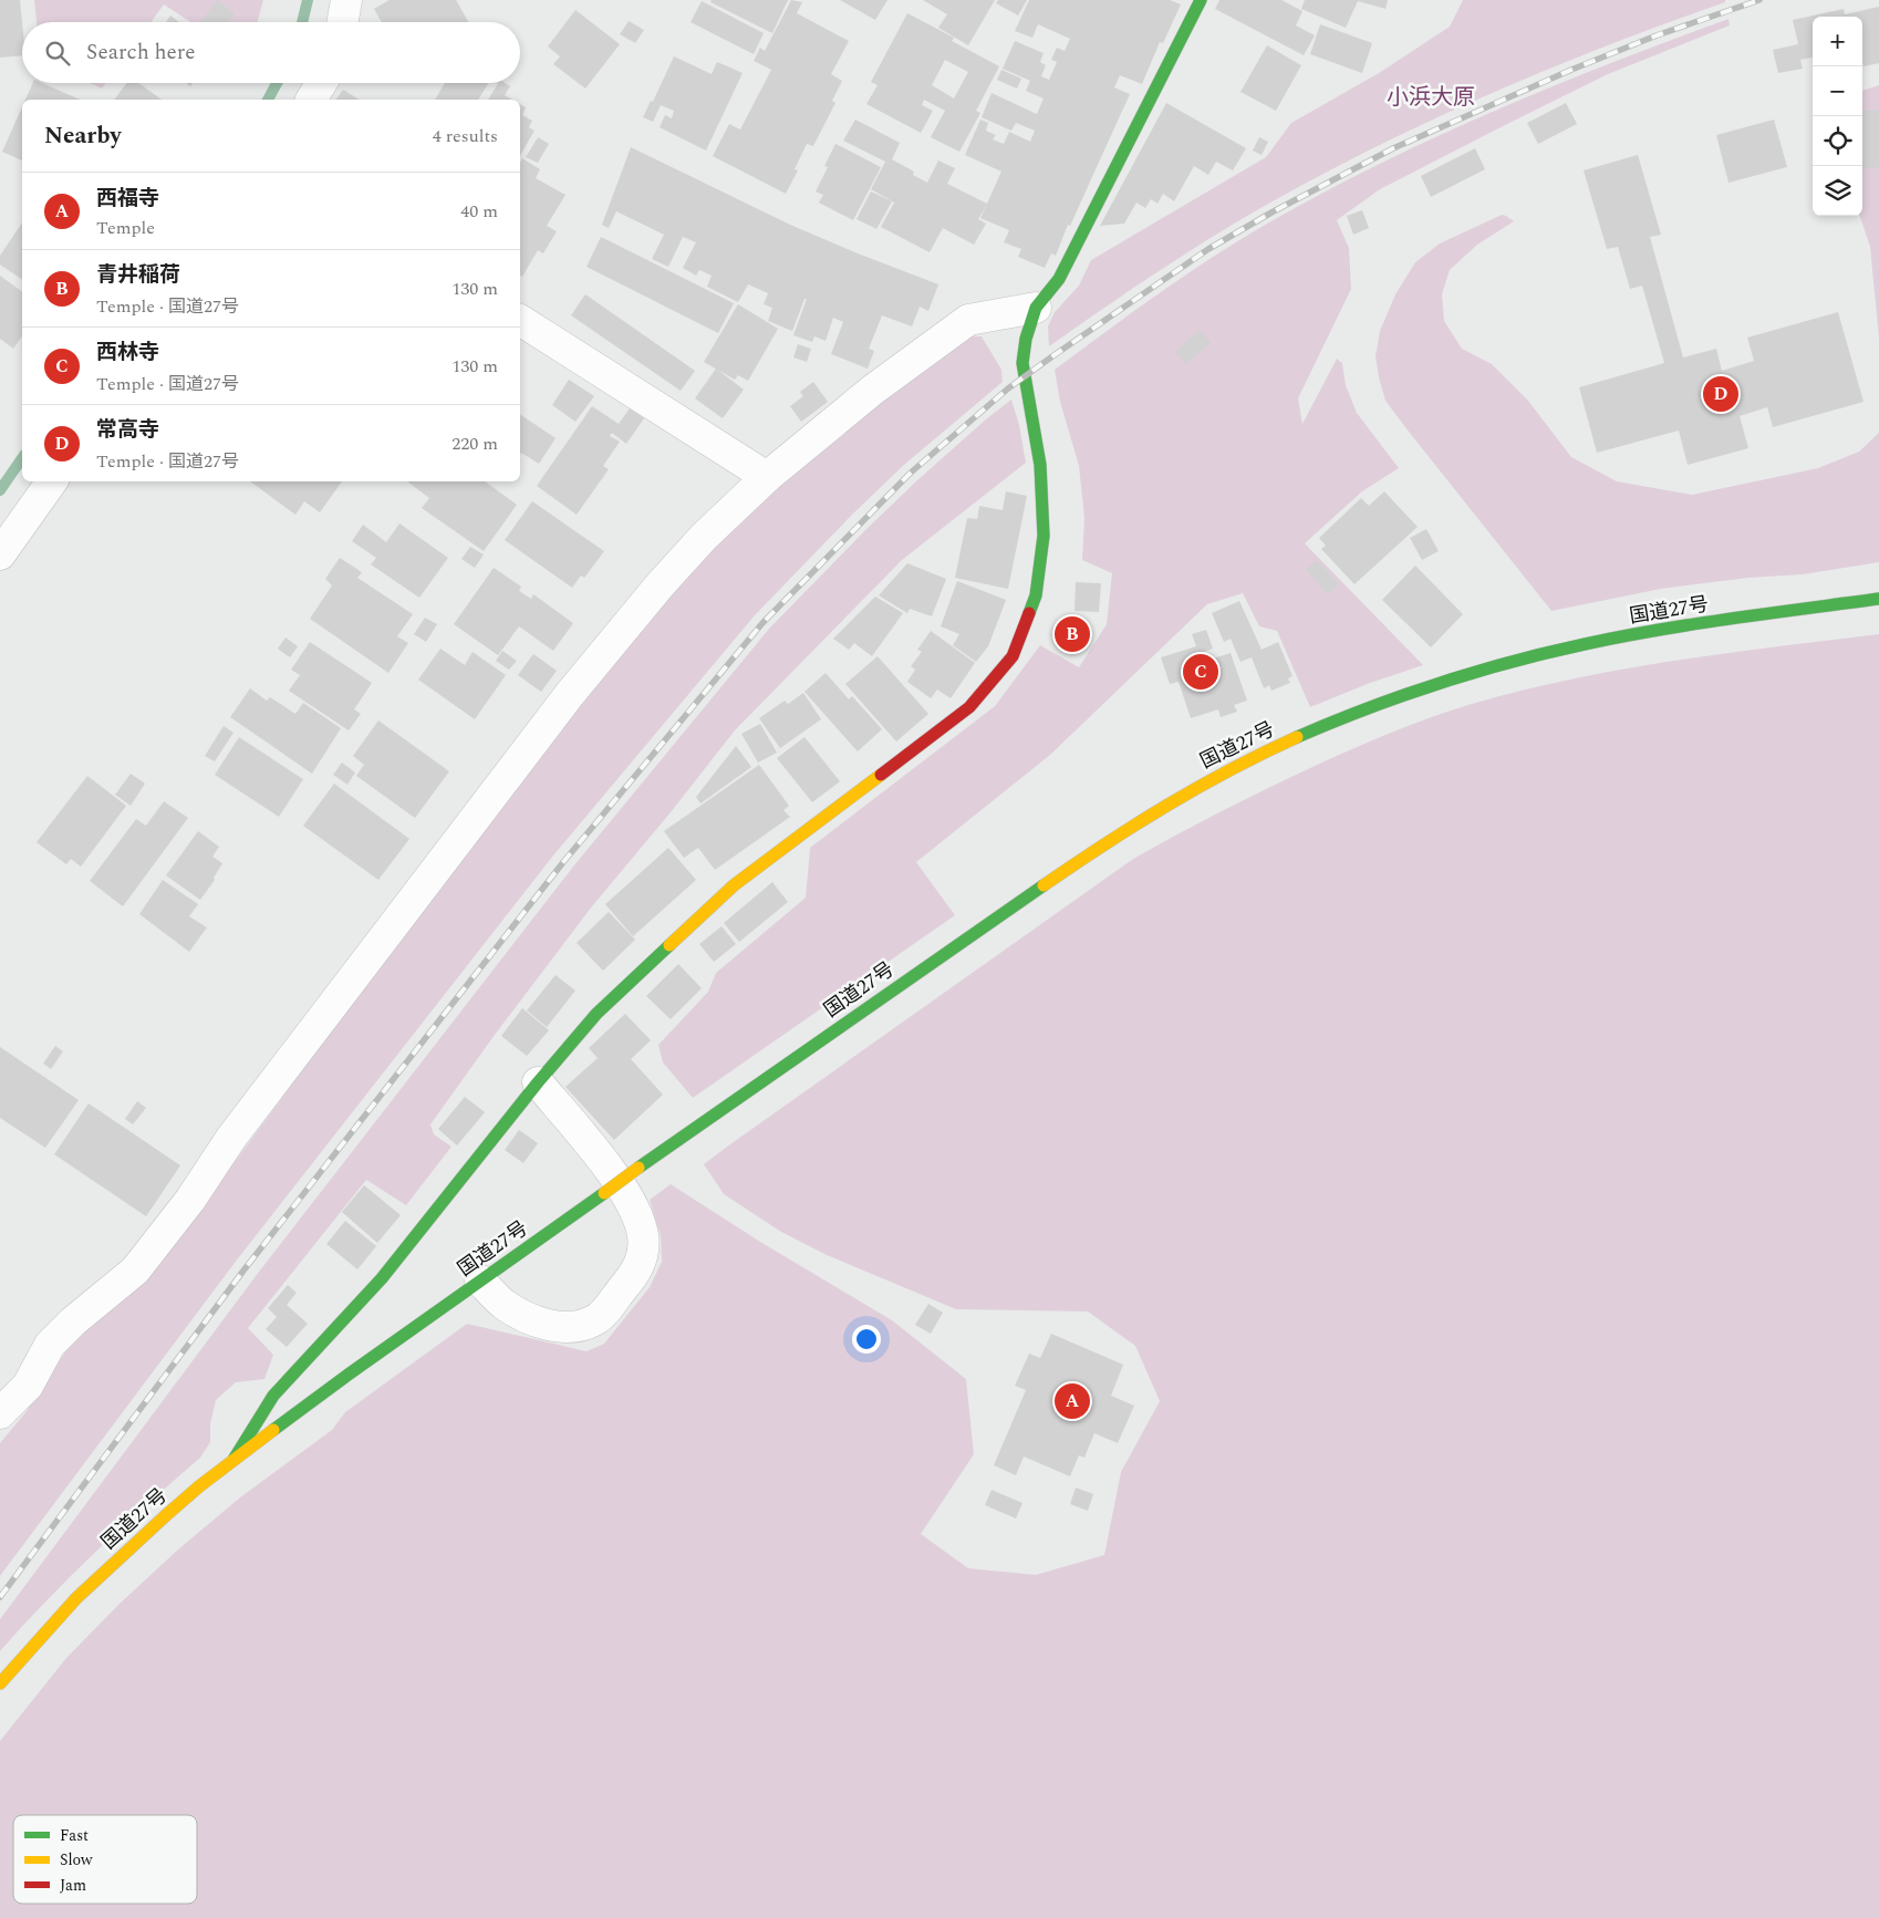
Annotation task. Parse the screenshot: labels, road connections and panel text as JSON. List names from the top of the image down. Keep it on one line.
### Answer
{"streets":{"main road":["国道27号"]},"districts":["小浜大原"],"legend":["Fast","Slow","Jam"],"page":{"map_buttons":["+","−"],"search":"Search here","heading":["Nearby","4 results"],"list":[{"mark":"A","name":"西福寺","note":"Temple","value":"40 m"},{"mark":"B","name":"青井稲荷","note":"Temple · 国道27号","value":"130 m"},{"mark":"C","name":"西林寺","note":"Temple · 国道27号","value":"130 m"},{"mark":"D","name":"常高寺","note":"Temple · 国道27号","value":"220 m"}],"pins":["D","B","C","A"]}}
